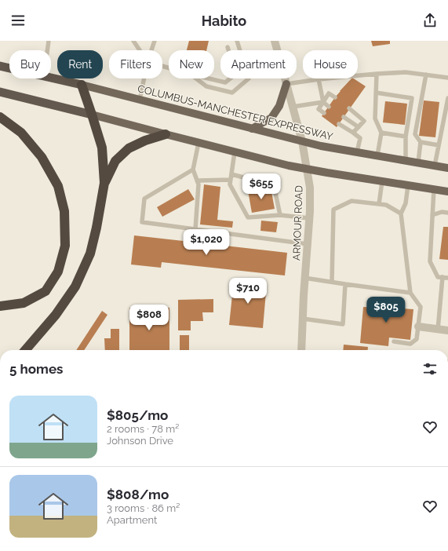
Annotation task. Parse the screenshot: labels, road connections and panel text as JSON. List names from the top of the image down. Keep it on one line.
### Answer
{"streets":{"highway":["COLUMBUS-MANCHESTER EXPRESSWAY"],"street":["ARMOUR ROAD"]},"crossings":[["COLUMBUS-MANCHESTER EXPRESSWAY","ARMOUR ROAD"]],"page":{"header":"Habito","chip":["Buy","Rent","Filters","New","Apartment","House"],"price":["$655","$1,020","$710","$805","$808"],"heading":"5 homes","list":[{"name":"$805/mo","note":"2 rooms · 78 m² · Johnson Drive"},{"name":"$808/mo","note":"3 rooms · 86 m² · Apartment"}]}}
